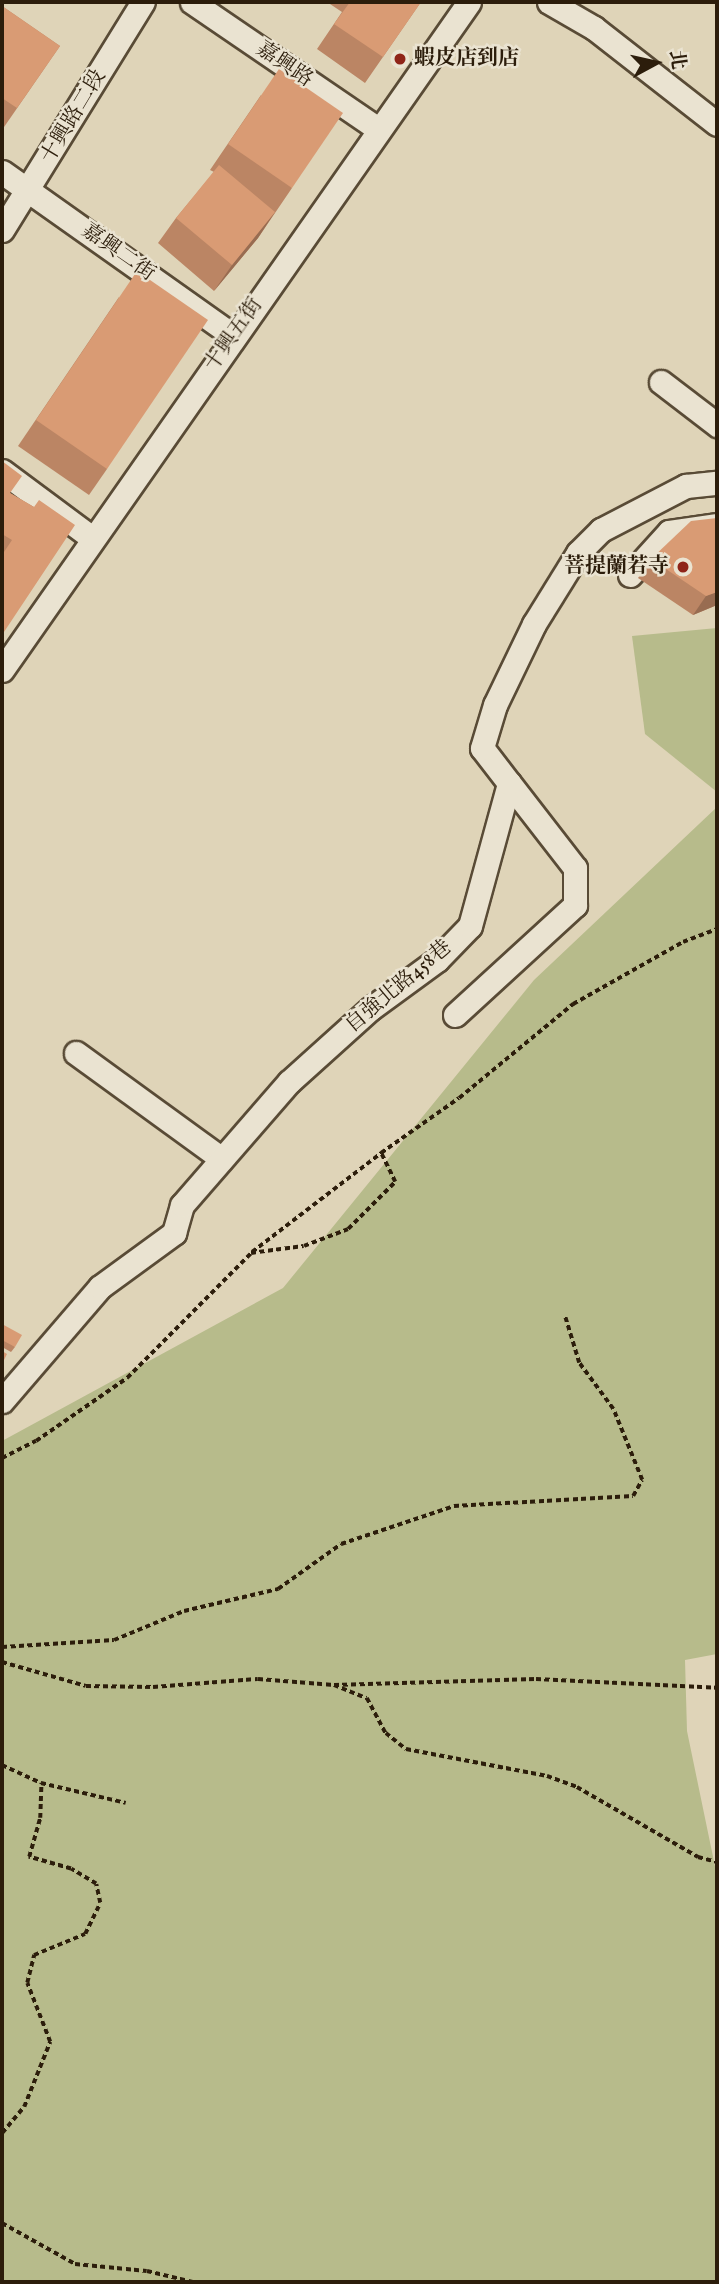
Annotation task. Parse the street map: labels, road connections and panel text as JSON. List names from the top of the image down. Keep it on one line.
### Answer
{"streets":{"street":["嘉興路","十興路二段","嘉興二街","十興五街","自強北路458巷"]},"crossings":[["嘉興路","十興五街"],["十興路二段","嘉興二街"],["嘉興二街","十興五街"]],"places":["蝦皮店到店","菩提蘭若寺"],"north":"right"}
